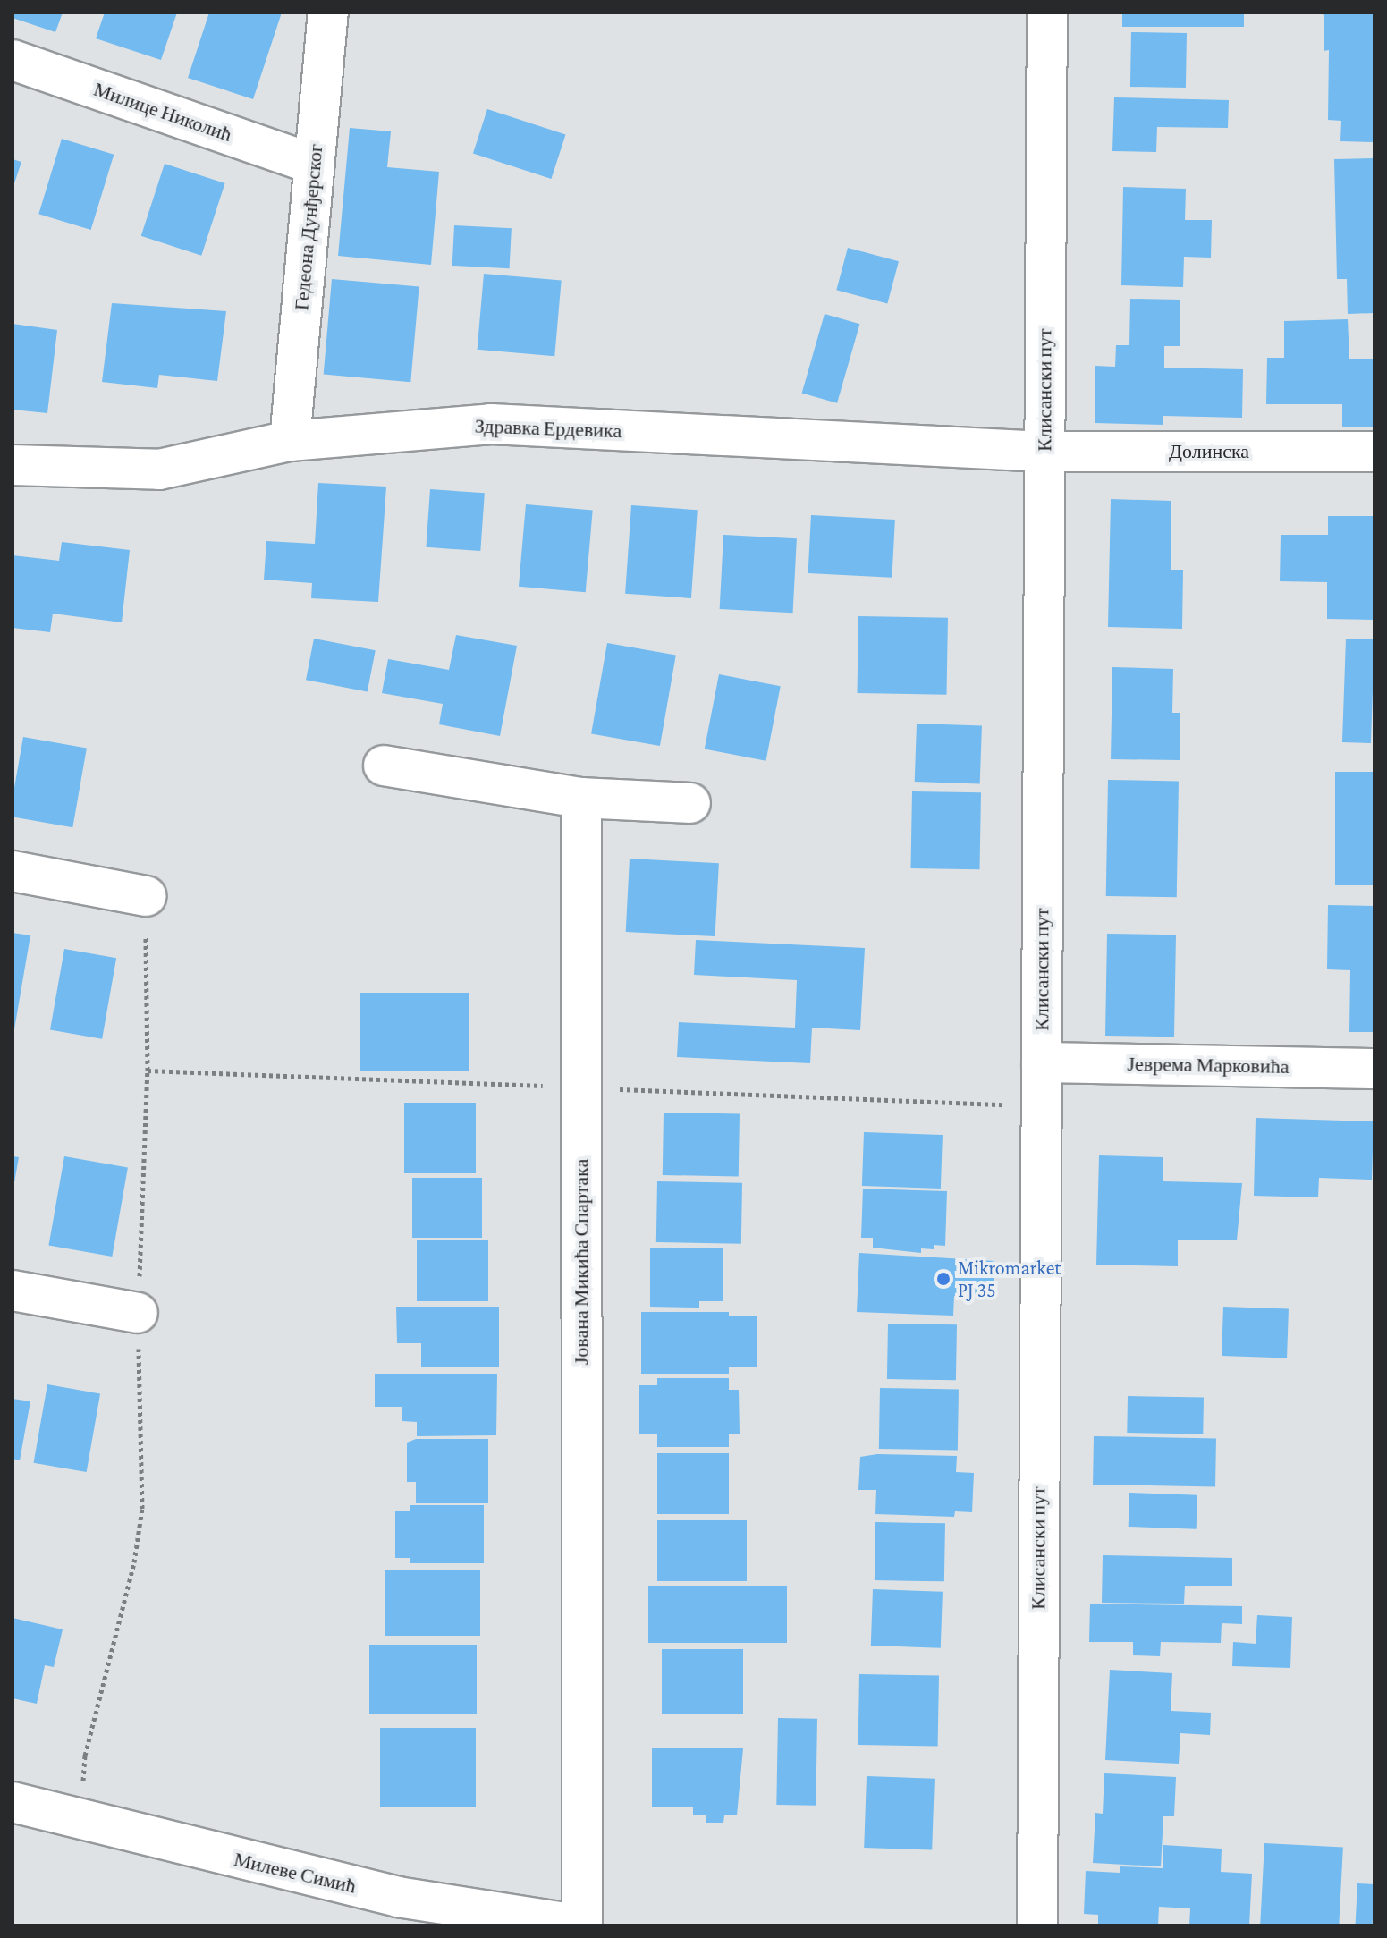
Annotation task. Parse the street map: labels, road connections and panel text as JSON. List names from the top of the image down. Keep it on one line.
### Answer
{"streets":{"street":["Милице Николић","Гедеона Дунђерског","Клисански пут","Здравка Ердевика","Долинска","Јеврема Марковића","Јована Микића Спартака","Милеве Симић"]},"crossings":[["Милице Николић","Гедеона Дунђерског"],["Гедеона Дунђерског","Здравка Ердевика"],["Клисански пут","Здравка Ердевика"],["Клисански пут","Долинска"],["Клисански пут","Јеврема Марковића"],["Здравка Ердевика","Долинска"],["Јована Микића Спартака","Милеве Симић"]],"places":["Mikromarket PJ 35"]}
